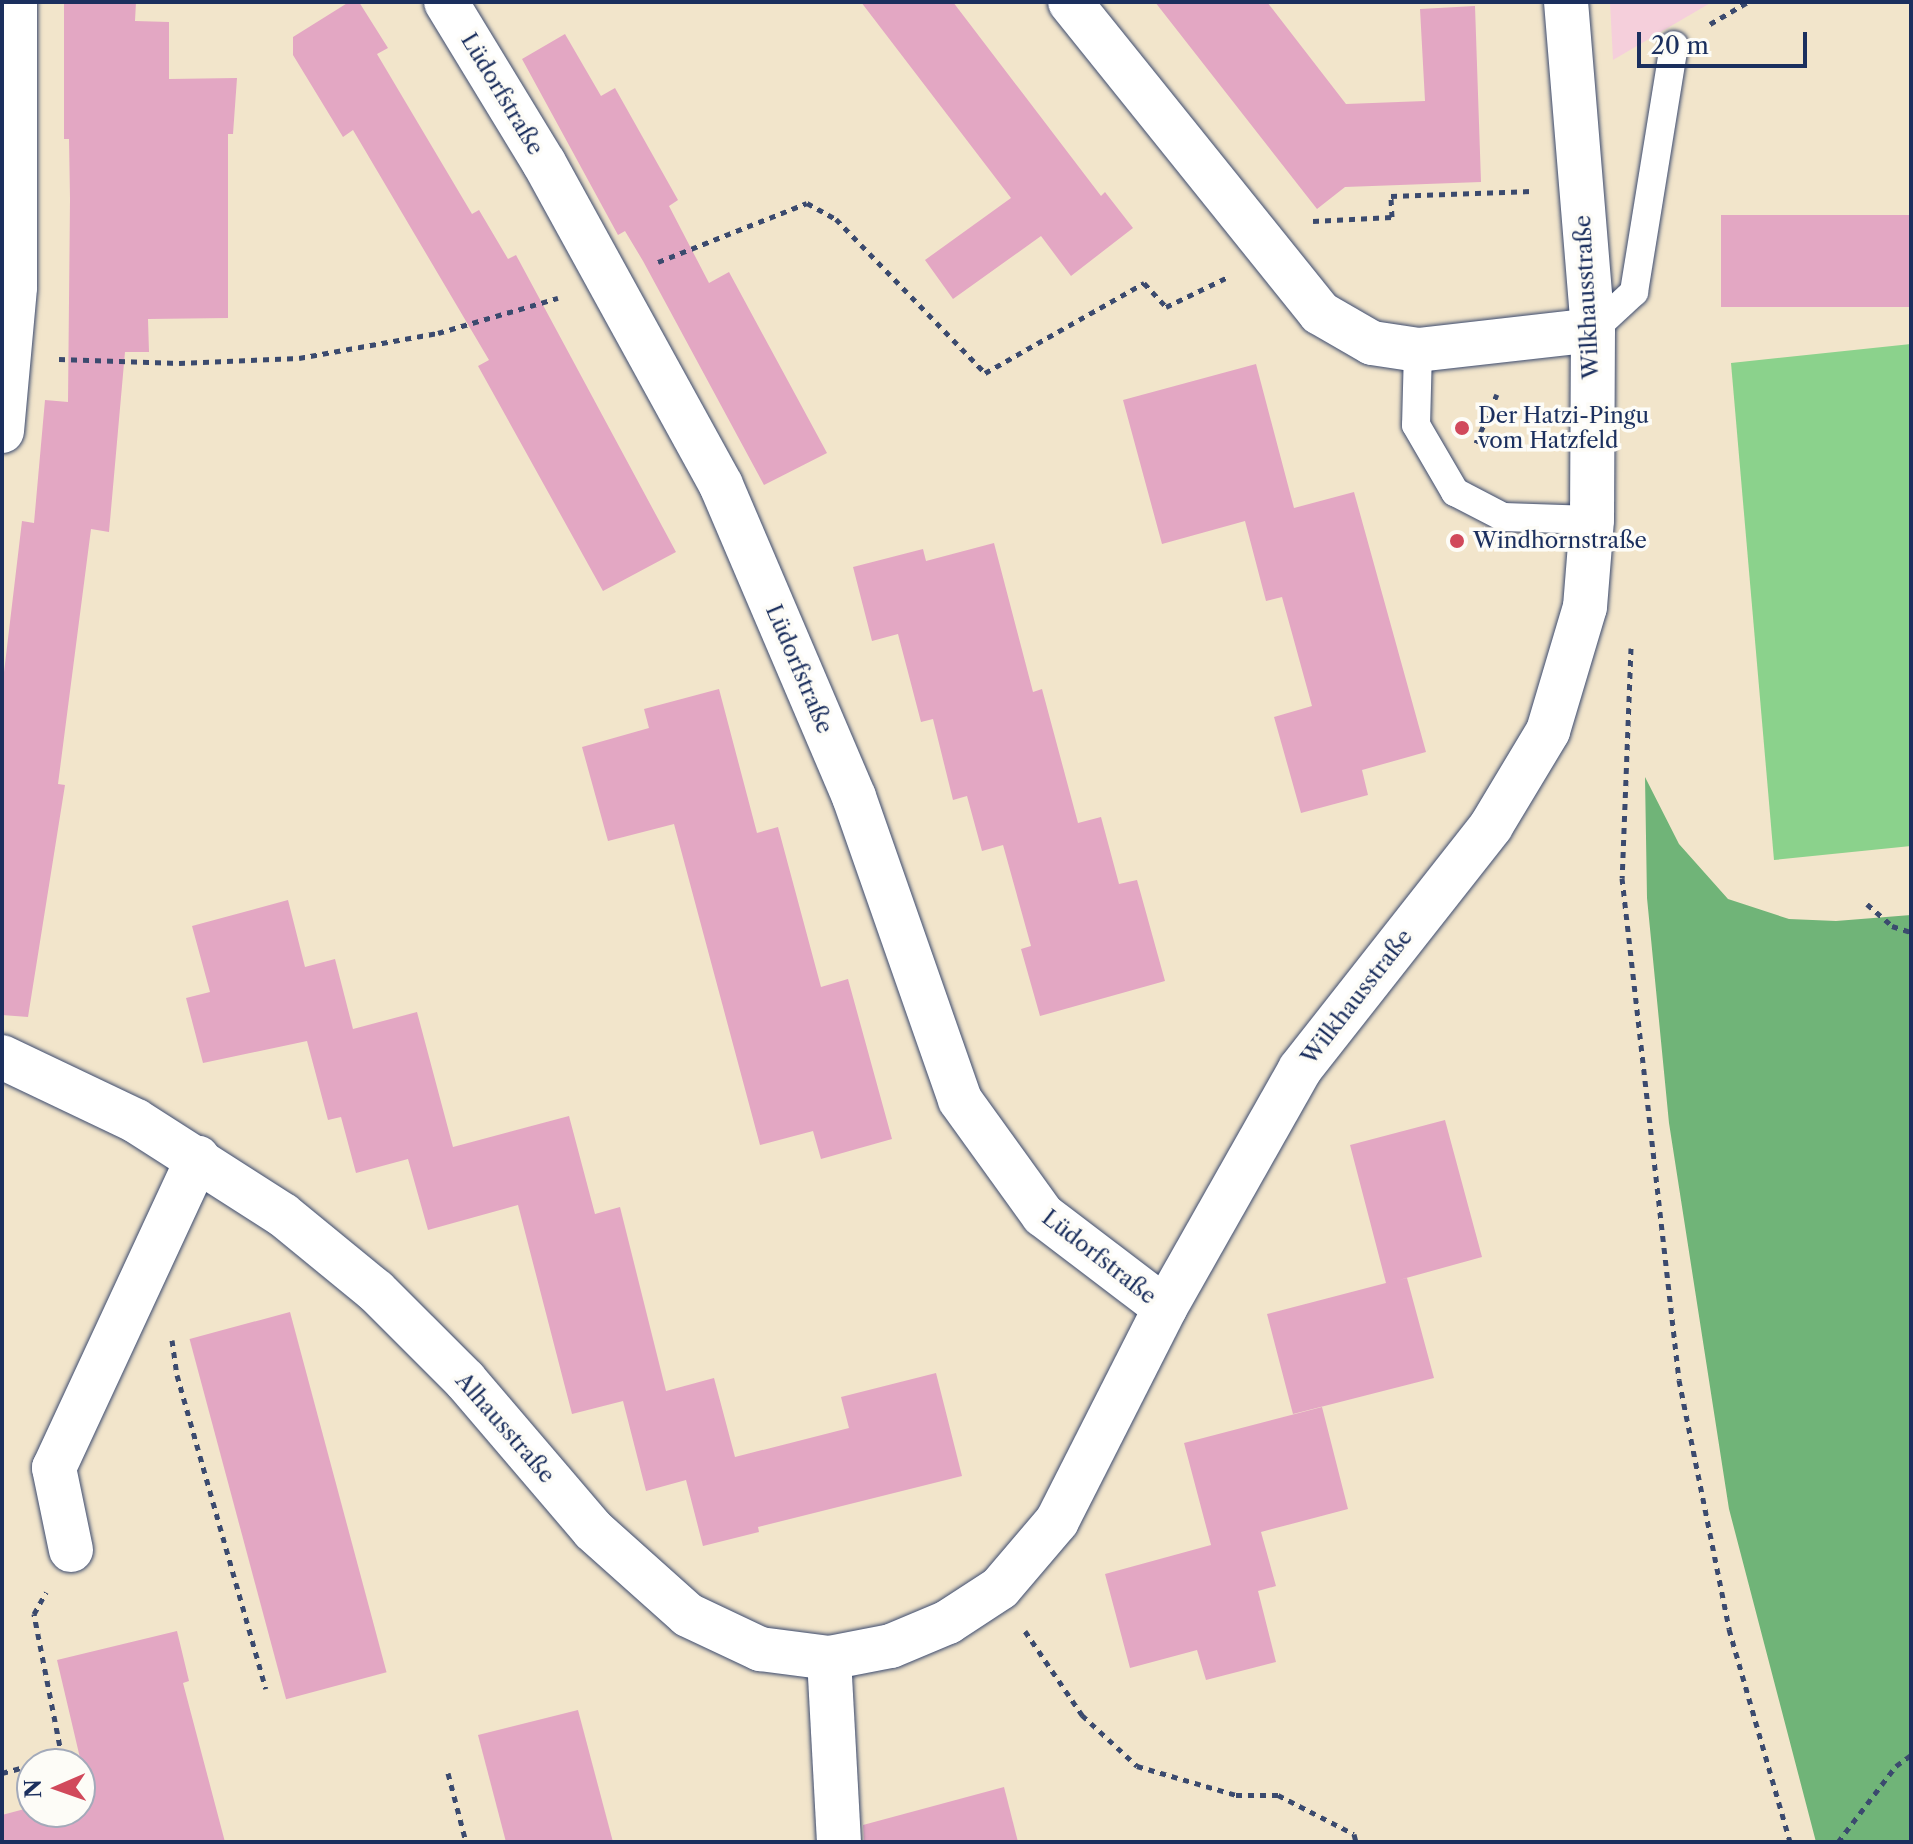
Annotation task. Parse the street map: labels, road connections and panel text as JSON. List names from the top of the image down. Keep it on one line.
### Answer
{"streets":{"street":["Lüdorfstraße","Wilkhausstraße","Alhausstraße"]},"crossings":[["Lüdorfstraße","Wilkhausstraße"],["Wilkhausstraße","Alhausstraße"]],"places":["Der Hatzi-Pingu vom Hatzfeld","Windhornstraße"],"scale_bar":"20 m","north":"left"}
